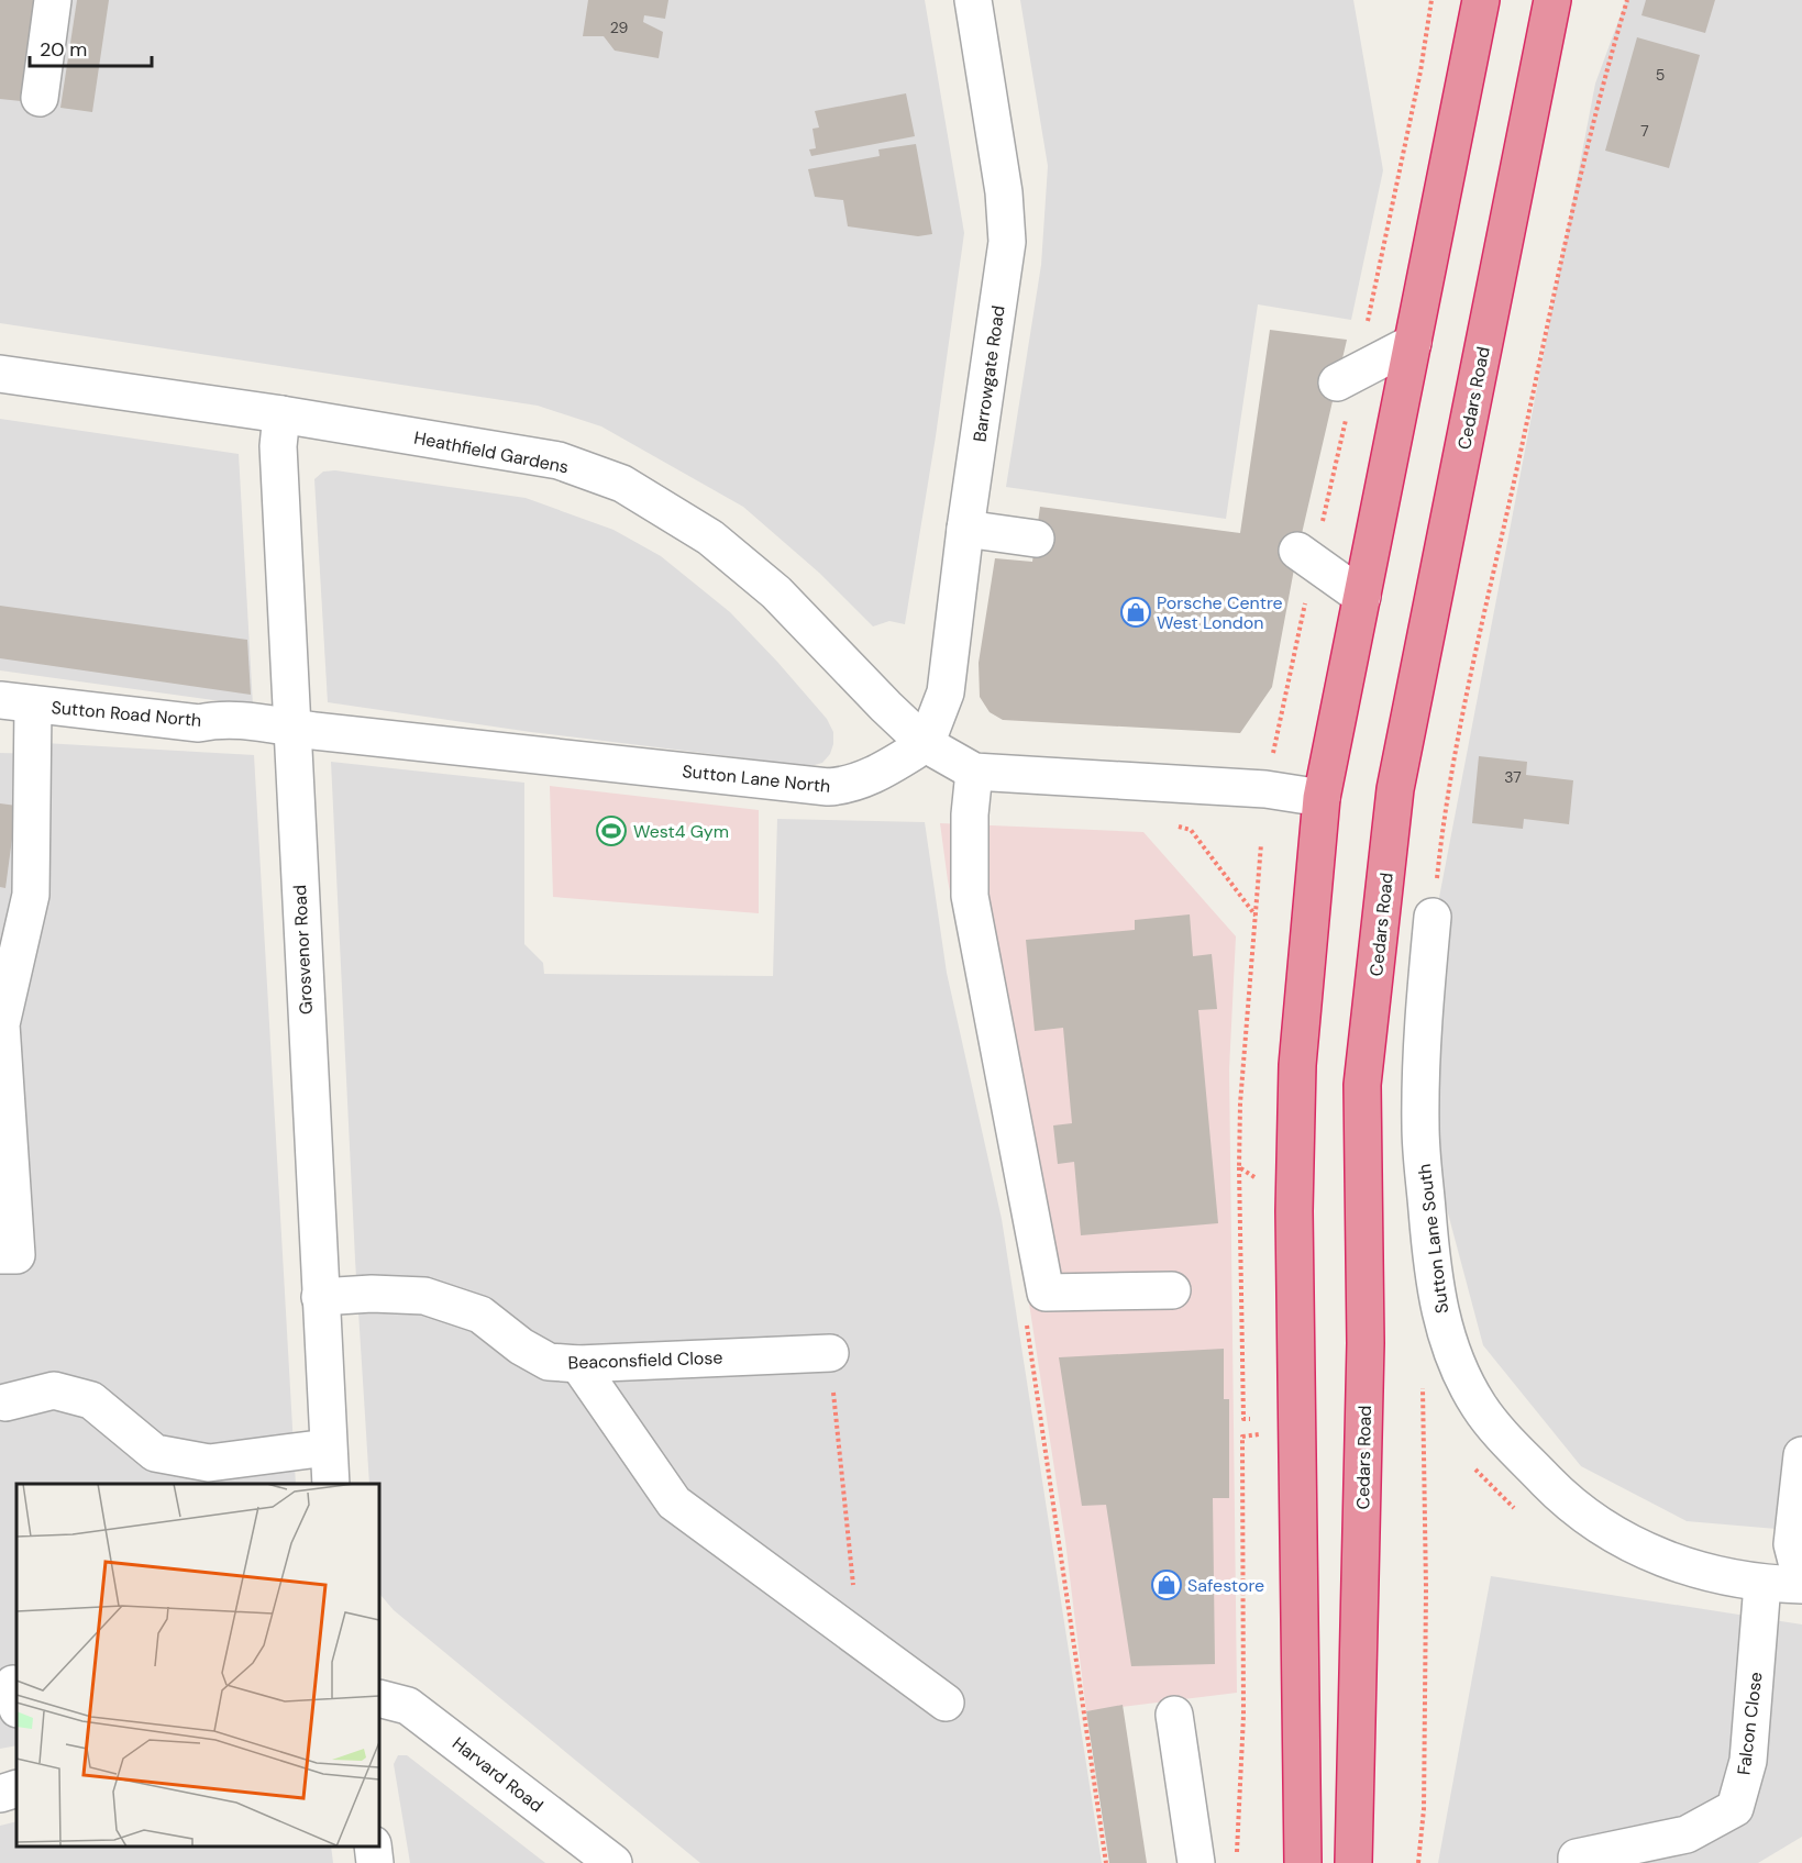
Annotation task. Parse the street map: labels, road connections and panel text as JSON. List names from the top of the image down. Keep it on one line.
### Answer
{"streets":{"highway":["Cedars Road"],"street":["Barrowgate Road","Heathfield Gardens","Sutton Road North","Sutton Lane North","Grosvenor Road","Sutton Lane South","Beaconsfield Close","Falcon Close","Harvard Road"]},"crossings":[["Barrowgate Road","Heathfield Gardens"],["Barrowgate Road","Sutton Lane North"],["Heathfield Gardens","Sutton Lane North"],["Heathfield Gardens","Grosvenor Road"],["Sutton Road North","Sutton Lane North"],["Sutton Road North","Grosvenor Road"],["Sutton Lane North","Grosvenor Road"],["Grosvenor Road","Beaconsfield Close"],["Sutton Lane South","Falcon Close"]],"places":{"shop":["Porsche Centre West London","Safestore"],"sports":["West4 Gym"]},"house_numbers":["29","5","7","37"],"scale_bar":"20 m"}
